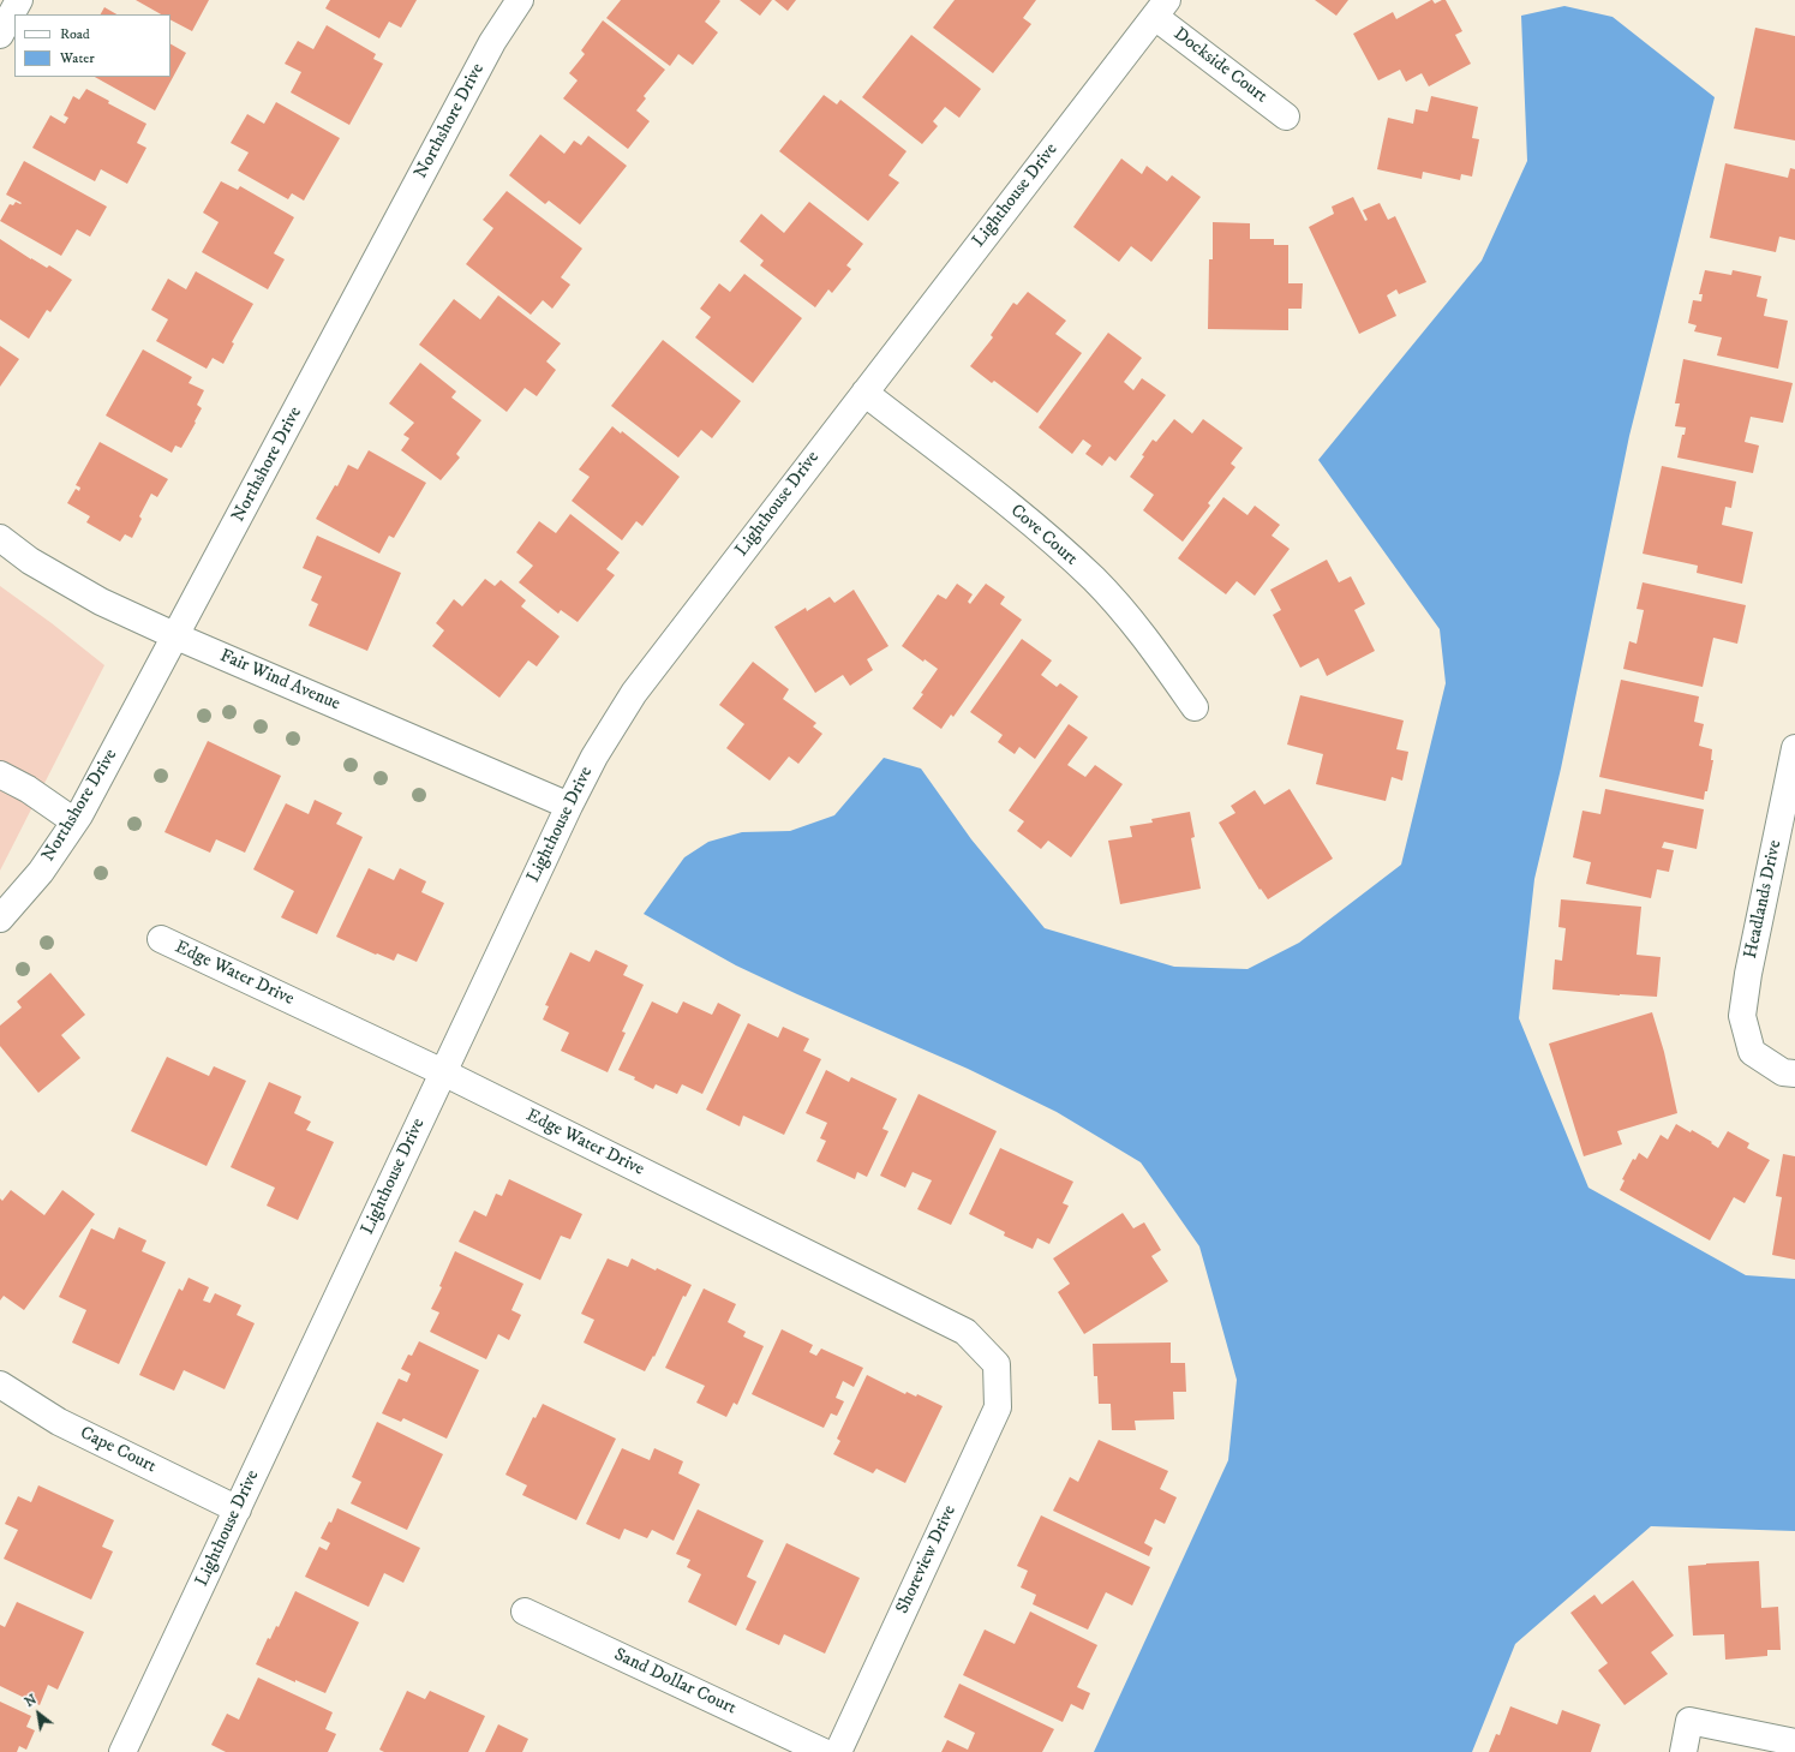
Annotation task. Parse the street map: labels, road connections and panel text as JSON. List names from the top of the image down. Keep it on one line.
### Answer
{"streets":{"street":["Dockside Court","Northshore Drive","Lighthouse Drive","Cove Court","Fair Wind Avenue","Headlands Drive","Edge Water Drive","Cape Court","Shoreview Drive","Sand Dollar Court"]},"crossings":[["Dockside Court","Lighthouse Drive"],["Northshore Drive","Fair Wind Avenue"],["Lighthouse Drive","Cove Court"],["Lighthouse Drive","Fair Wind Avenue"],["Lighthouse Drive","Edge Water Drive"],["Lighthouse Drive","Cape Court"],["Edge Water Drive","Shoreview Drive"]],"legend":["Road","Water"],"north":"top left"}
